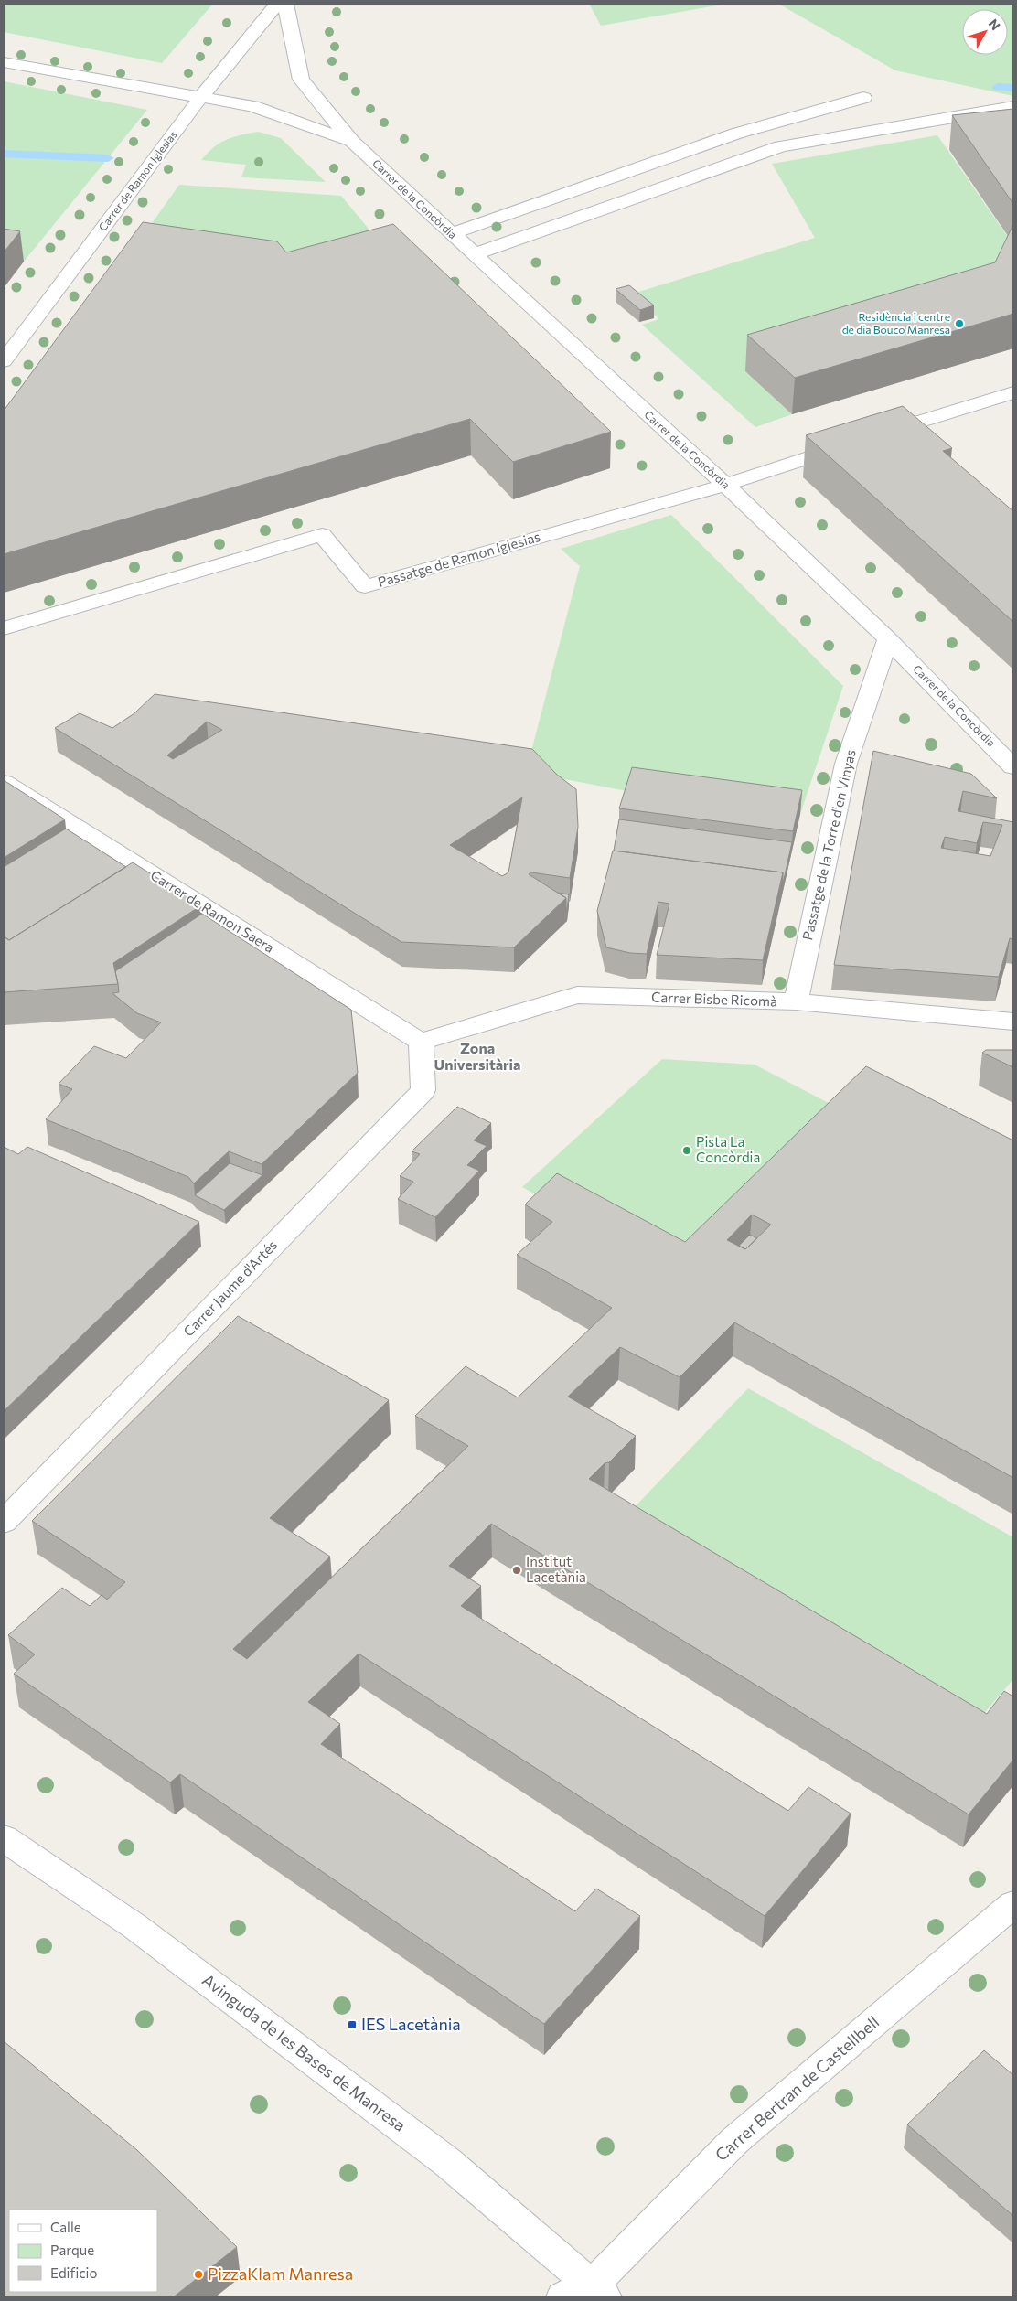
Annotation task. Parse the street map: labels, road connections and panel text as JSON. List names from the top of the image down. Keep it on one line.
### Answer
{"streets":{"street":["Carrer de Ramon Iglesias","Carrer de la Concòrdia","Passatge de Ramon Iglesias","Passatge de la Torre d'en Vinyas","Carrer de Ramon Saera","Carrer Bisbe Ricomà","Carrer Jaume d'Artés","Avinguda de les Bases de Manresa","Carrer Bertran de Castellbell"]},"crossings":[["Carrer de Ramon Iglesias","Carrer de la Concòrdia"],["Carrer de la Concòrdia","Passatge de Ramon Iglesias"],["Carrer de la Concòrdia","Passatge de la Torre d'en Vinyas"],["Passatge de la Torre d'en Vinyas","Carrer Bisbe Ricomà"],["Carrer de Ramon Saera","Carrer Bisbe Ricomà"],["Carrer de Ramon Saera","Carrer Jaume d'Artés"],["Carrer Bisbe Ricomà","Carrer Jaume d'Artés"],["Avinguda de les Bases de Manresa","Carrer Bertran de Castellbell"]],"districts":["Zona Universitària"],"places":{"other":["Residència i centre de dia Bouco Manresa","Pista La Concòrdia","Institut Lacetània","PizzaKlam Manresa"],"transit":["IES Lacetània"]},"legend":["Calle","Parque","Edificio"],"north":"top right"}
